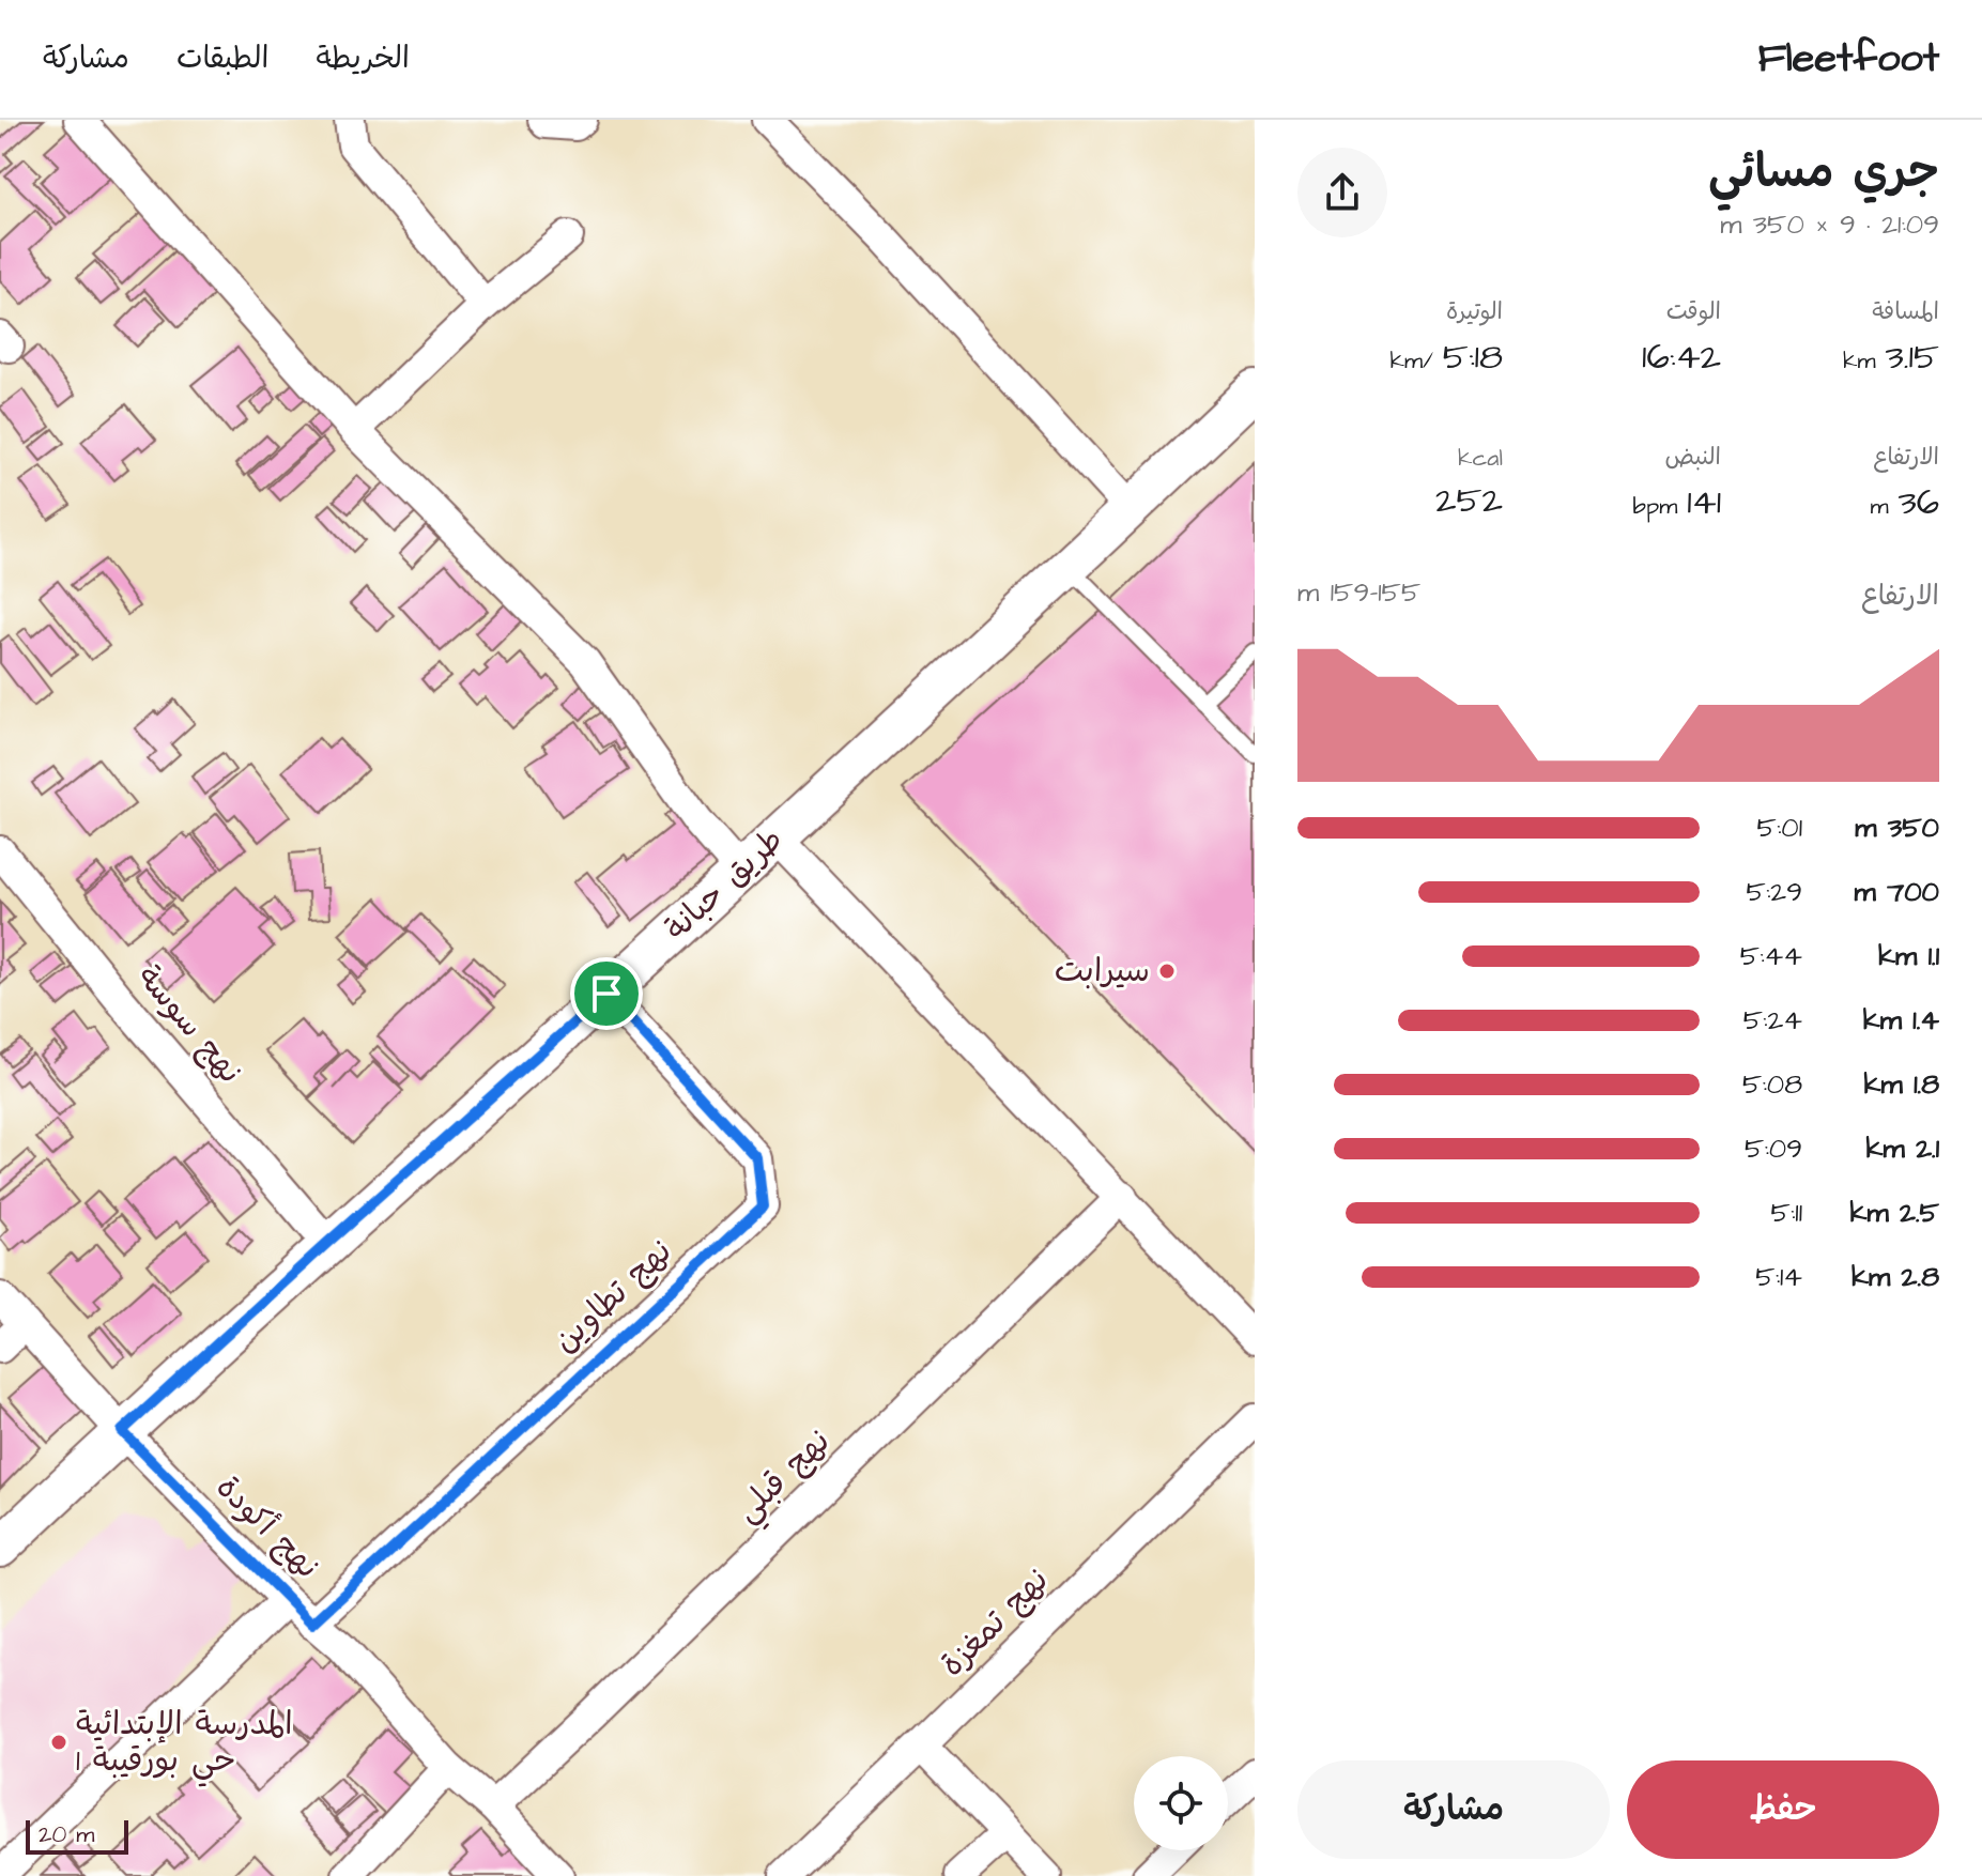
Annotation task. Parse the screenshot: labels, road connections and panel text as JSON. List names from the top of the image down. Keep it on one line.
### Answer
{"streets":{"street":["طريق حبانة","نهج سوسة","نهج تطاوين","نهج قبلي","نهج أكودة","نهج تمغزة"]},"crossings":[["طريق حبانة","نهج سوسة"],["طريق حبانة","نهج تطاوين"],["طريق حبانة","نهج أكودة"],["نهج تطاوين","نهج أكودة"],["نهج قبلي","نهج أكودة"]],"places":["سيرابت","المدرسة الإبتدائية حي بورقيبة 1"],"scale_bar":"20 m","page":{"header":"Fleetfoot","nav":["الخريطة","الطبقات","مشاركة"],"heading":["جري مسائي","21:09 · 9 × 350 m"],"stats":[["المسافة","3.15 km"],["الوقت","16:42"],["الوتيرة","5:18 /km"],["الارتفاع","36 m"],["النبض","141 bpm"],["kcal","252"]],"chart":["الارتفاع","155–159 m"],"list":[{"name":"350 m","note":"5:01"},{"name":"700 m","note":"5:29"},{"name":"1.1 km","note":"5:44"},{"name":"1.4 km","note":"5:24"},{"name":"1.8 km","note":"5:08"},{"name":"2.1 km","note":"5:09"},{"name":"2.5 km","note":"5:11"},{"name":"2.8 km","note":"5:14"}],"buttons":["حفظ","مشاركة"],"scale":"20 m"}}
